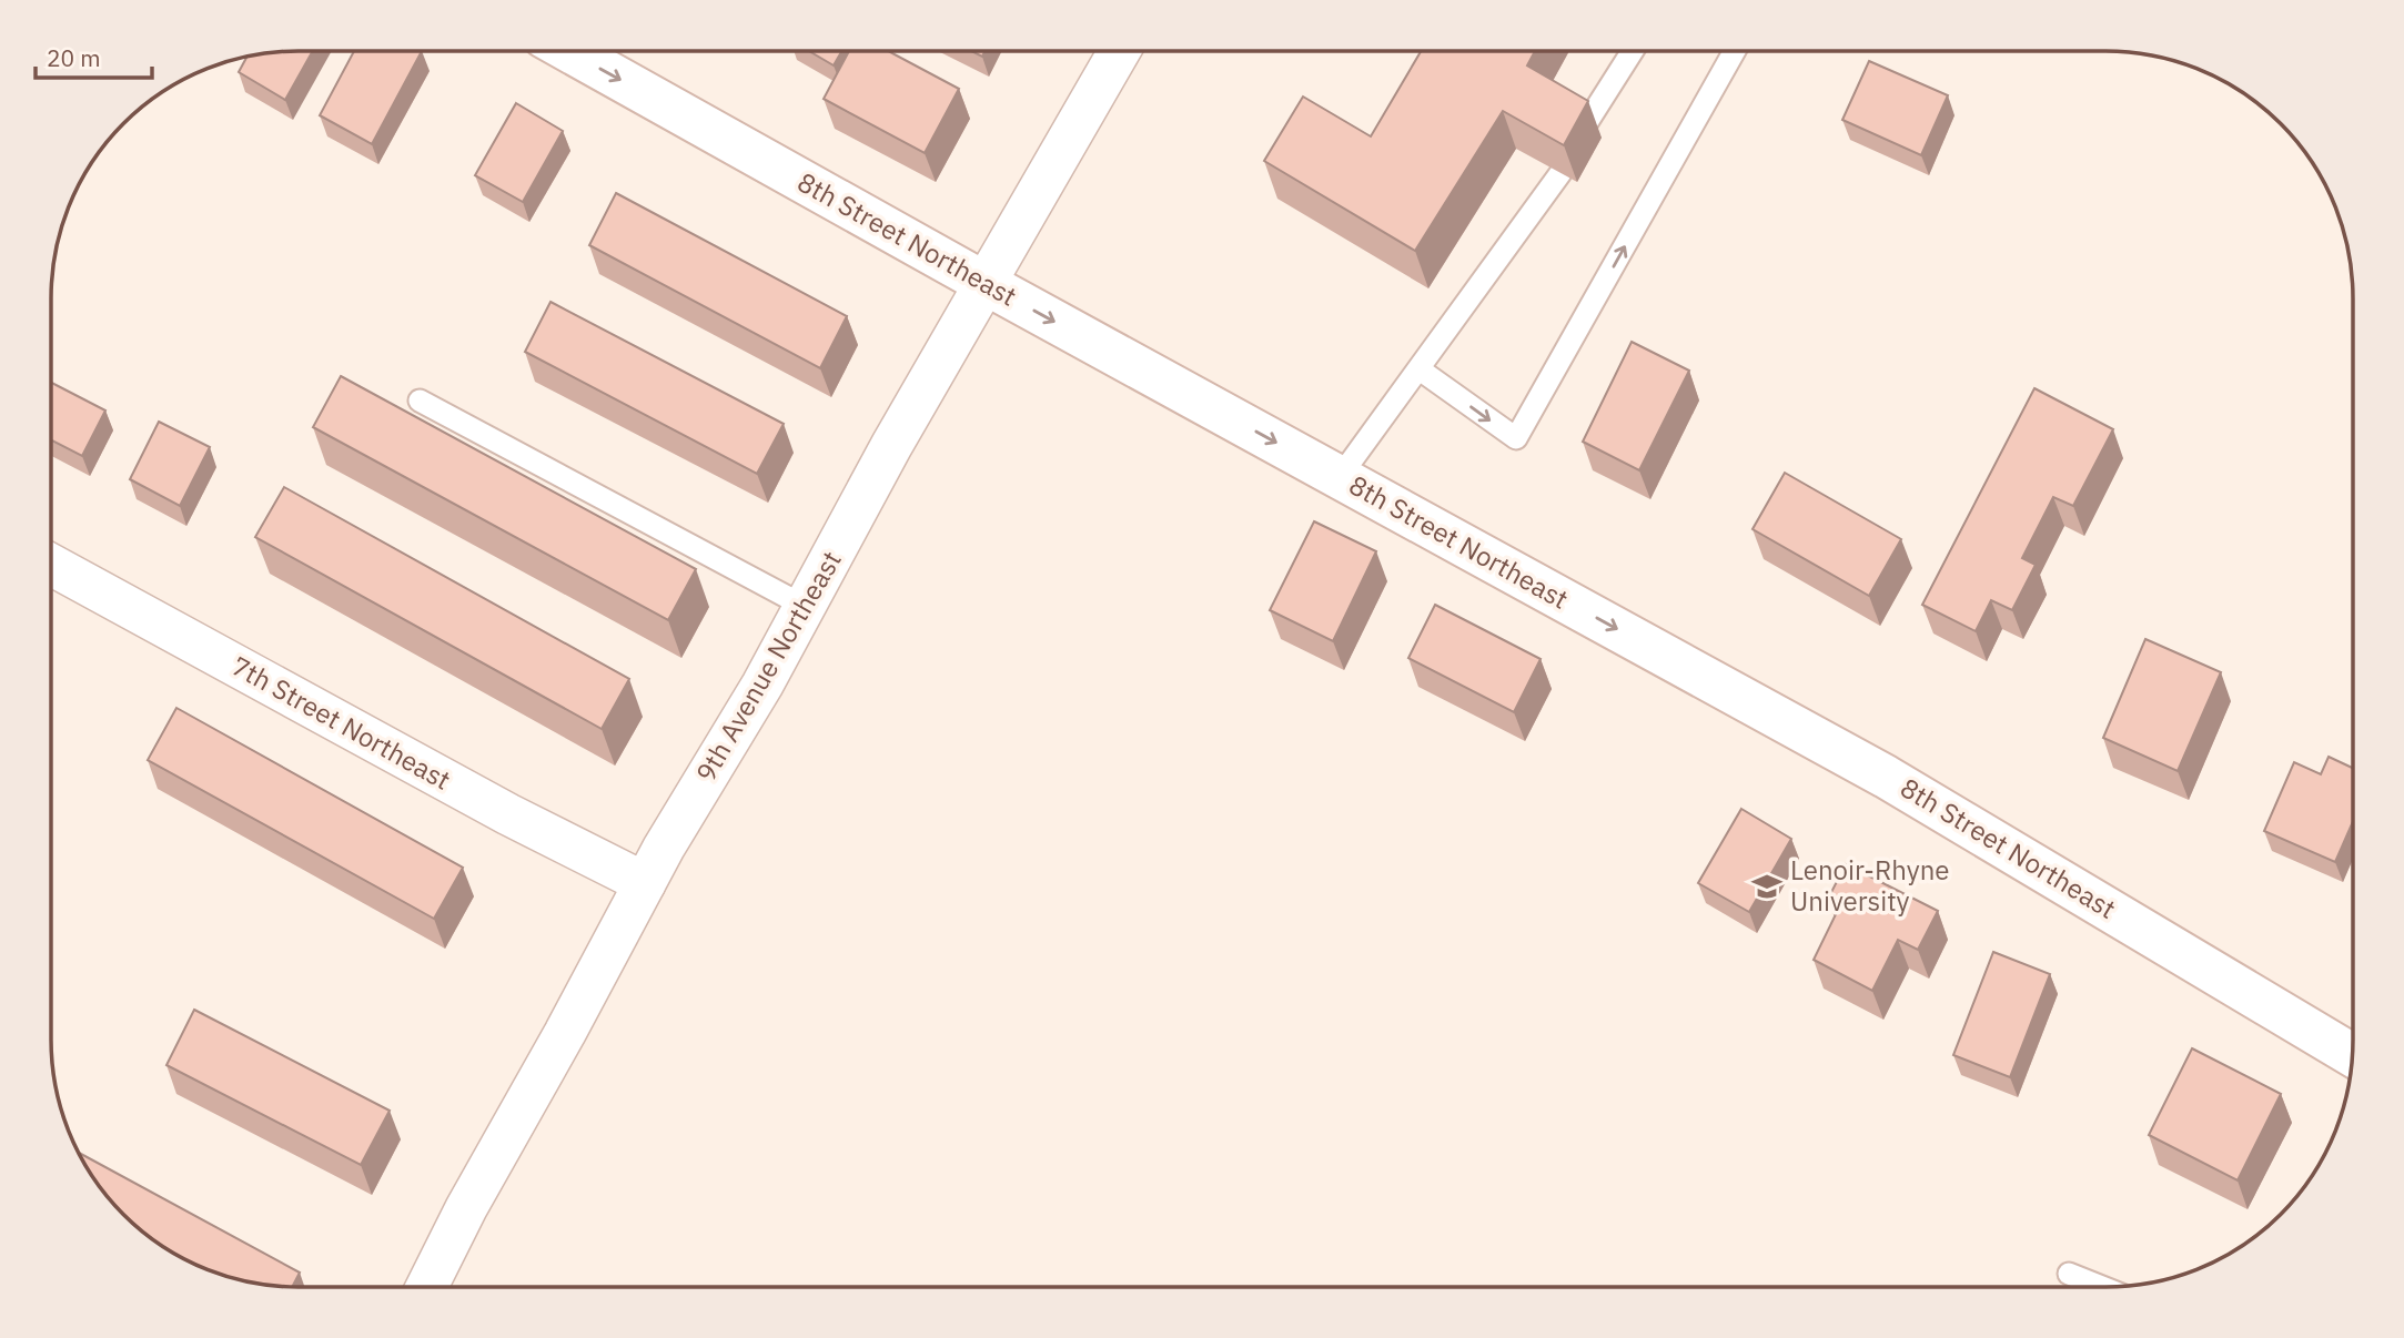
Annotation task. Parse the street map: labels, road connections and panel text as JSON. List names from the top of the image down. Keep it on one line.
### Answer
{"streets":{"main road":["8th Street Northeast"],"street":["9th Avenue Northeast","7th Street Northeast"]},"crossings":[["8th Street Northeast","9th Avenue Northeast"],["9th Avenue Northeast","7th Street Northeast"]],"one_way":["8th Street Northeast"],"places":{"school or university":["Lenoir-Rhyne University"]},"scale_bar":"20 m"}
